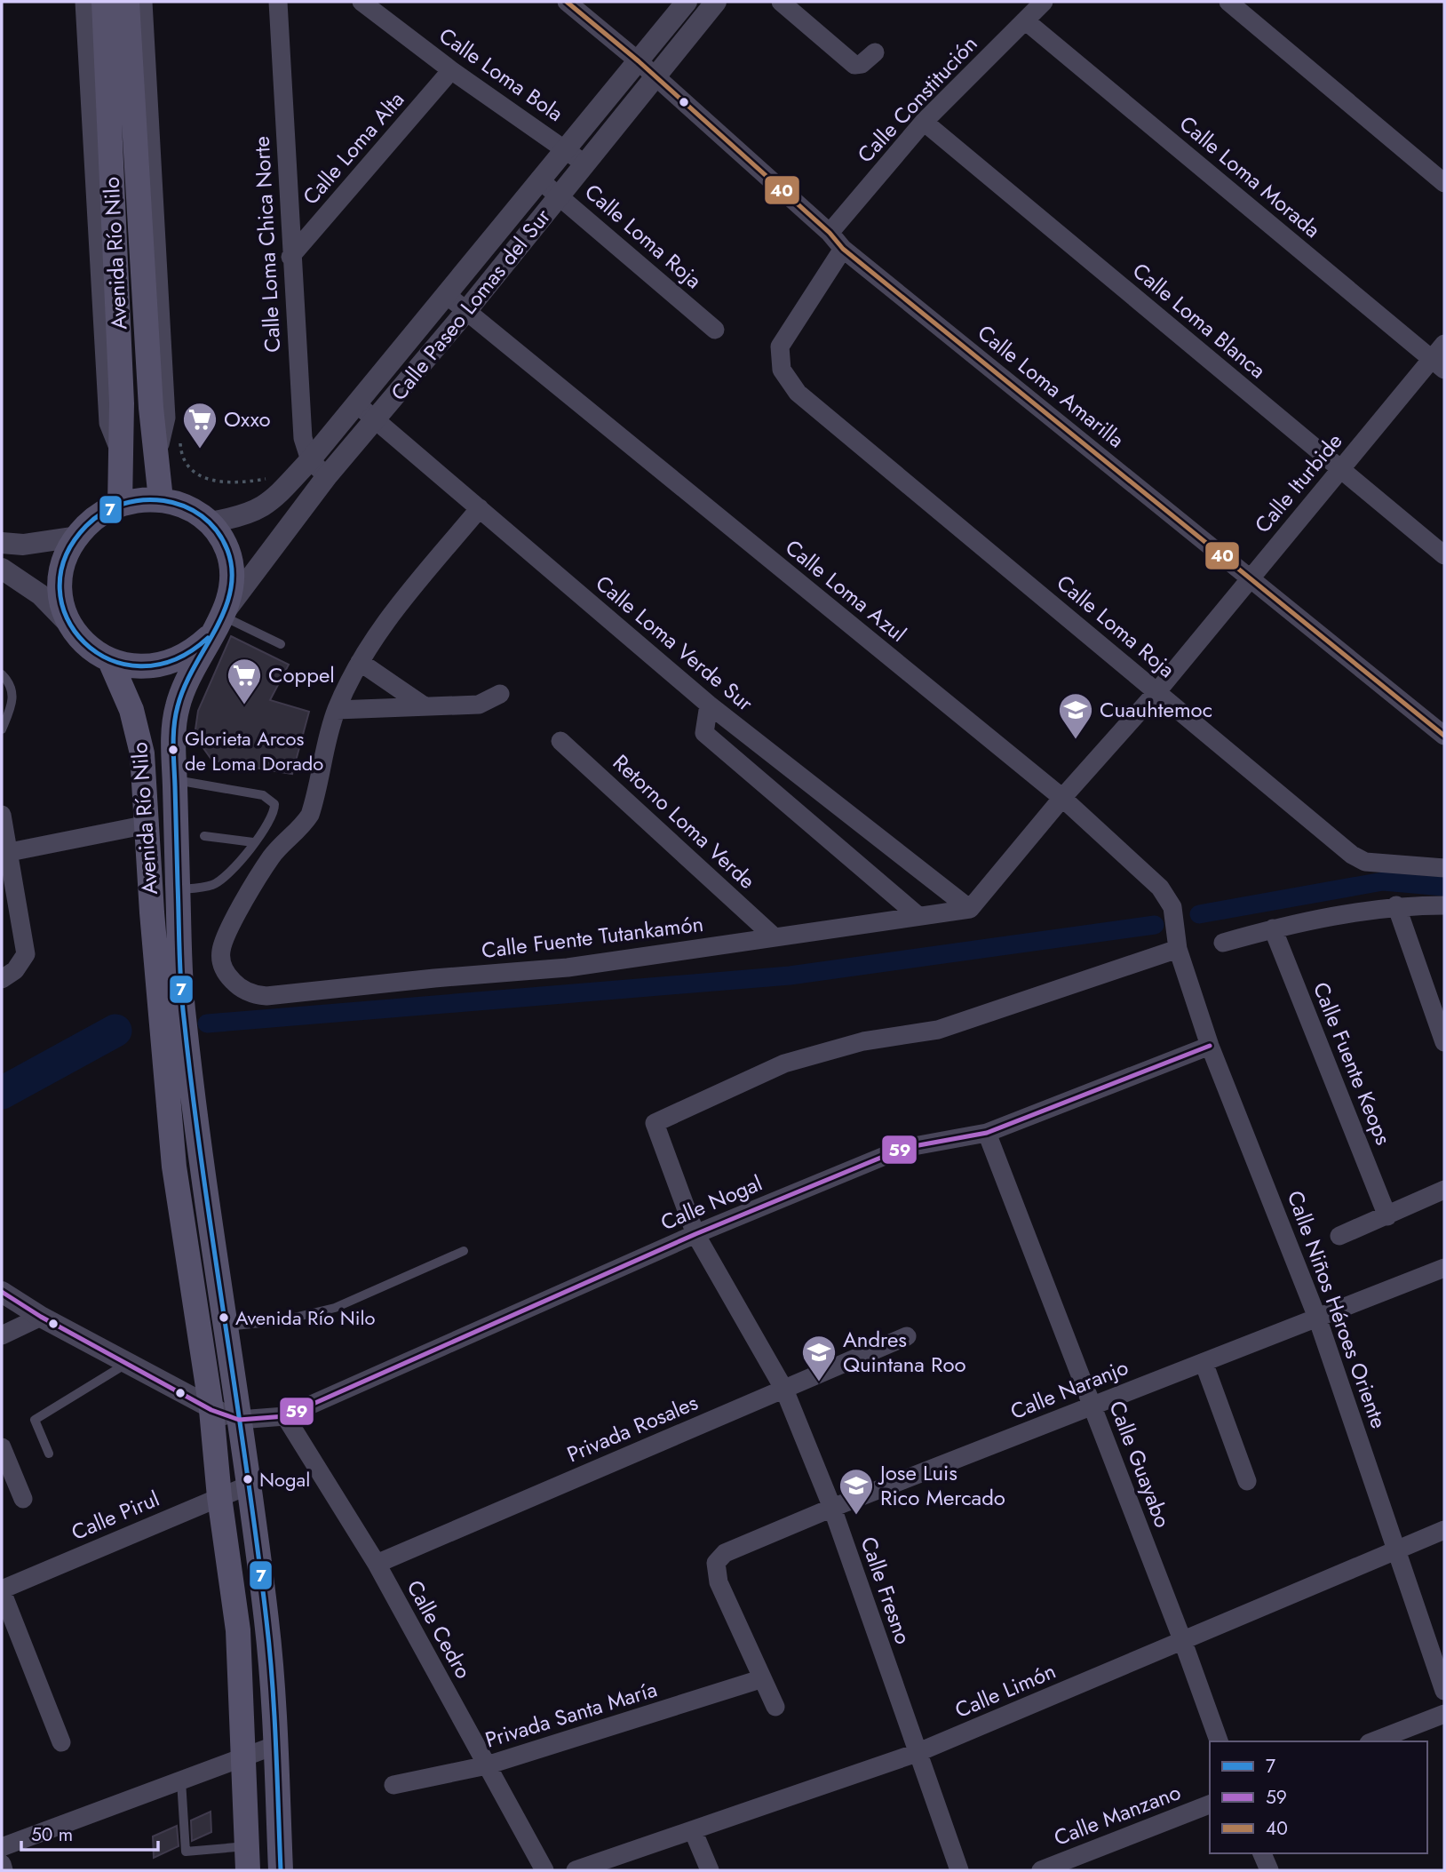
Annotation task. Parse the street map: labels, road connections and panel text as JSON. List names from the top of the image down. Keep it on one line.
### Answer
{"streets":{"main road":["Avenida Río Nilo"],"street":["Calle Loma Bola","Calle Constitución","Calle Loma Alta","Calle Loma Morada","Calle Loma Roja","Calle Loma Chica Norte","Calle Paseo Lomas del Sur","Calle Loma Blanca","Calle Loma Amarilla","Calle Iturbide","Calle Loma Azul","Calle Loma Verde Sur","Retorno Loma Verde","Calle Fuente Tutankamón","Calle Fuente Keops","Calle Nogal","Calle Niños Héroes Oriente","Calle Naranjo","Privada Rosales","Calle Guayabo","Calle Pirul","Calle Fresno","Calle Cedro","Calle Limón","Privada Santa María","Calle Manzano"]},"crossings":[["Calle Loma Bola","Calle Loma Alta"],["Calle Loma Bola","Calle Paseo Lomas del Sur"],["Calle Constitución","Calle Loma Morada"],["Calle Constitución","Calle Loma Blanca"],["Calle Constitución","Calle Loma Amarilla"],["Calle Loma Alta","Calle Loma Chica Norte"],["Calle Loma Morada","Calle Iturbide"],["Calle Loma Roja","Calle Paseo Lomas del Sur"],["Calle Loma Roja","Calle Loma Amarilla"],["Calle Loma Roja","Calle Iturbide"],["Calle Loma Chica Norte","Calle Paseo Lomas del Sur"],["Avenida Río Nilo","Calle Paseo Lomas del Sur"],["Avenida Río Nilo","Calle Nogal"],["Avenida Río Nilo","Calle Pirul"],["Calle Paseo Lomas del Sur","Calle Loma Amarilla"],["Calle Paseo Lomas del Sur","Calle Loma Azul"],["Calle Paseo Lomas del Sur","Calle Loma Verde Sur"],["Calle Loma Blanca","Calle Iturbide"],["Calle Loma Amarilla","Calle Iturbide"],["Calle Iturbide","Calle Loma Azul"],["Calle Iturbide","Calle Loma Verde Sur"],["Calle Iturbide","Calle Fuente Tutankamón"],["Calle Loma Azul","Calle Niños Héroes Oriente"],["Calle Loma Azul","Calle Fresno"],["Calle Loma Verde Sur","Calle Fuente Tutankamón"],["Retorno Loma Verde","Calle Fuente Tutankamón"],["Calle Nogal","Calle Niños Héroes Oriente"],["Calle Nogal","Calle Guayabo"],["Calle Nogal","Calle Fresno"],["Calle Nogal","Calle Cedro"],["Calle Niños Héroes Oriente","Calle Naranjo"],["Calle Niños Héroes Oriente","Calle Fresno"],["Calle Niños Héroes Oriente","Calle Limón"],["Calle Naranjo","Calle Guayabo"],["Calle Naranjo","Calle Fresno"],["Calle Naranjo","Privada Santa María"],["Privada Rosales","Calle Fresno"],["Privada Rosales","Calle Cedro"],["Calle Guayabo","Calle Limón"],["Calle Fresno","Calle Limón"],["Calle Cedro","Privada Santa María"]],"places":{"supermarket":["Oxxo","Coppel"],"school or university":["Cuauhtemoc","Andres Quintana Roo","Jose Luis Rico Mercado"],"other":["Glorieta Arcos de Loma Dorado","Avenida Río Nilo","Nogal"]},"lines":["transit line 40","transit line 7","transit line 59"],"legend":["7","59","40"],"scale_bar":"50 m"}
